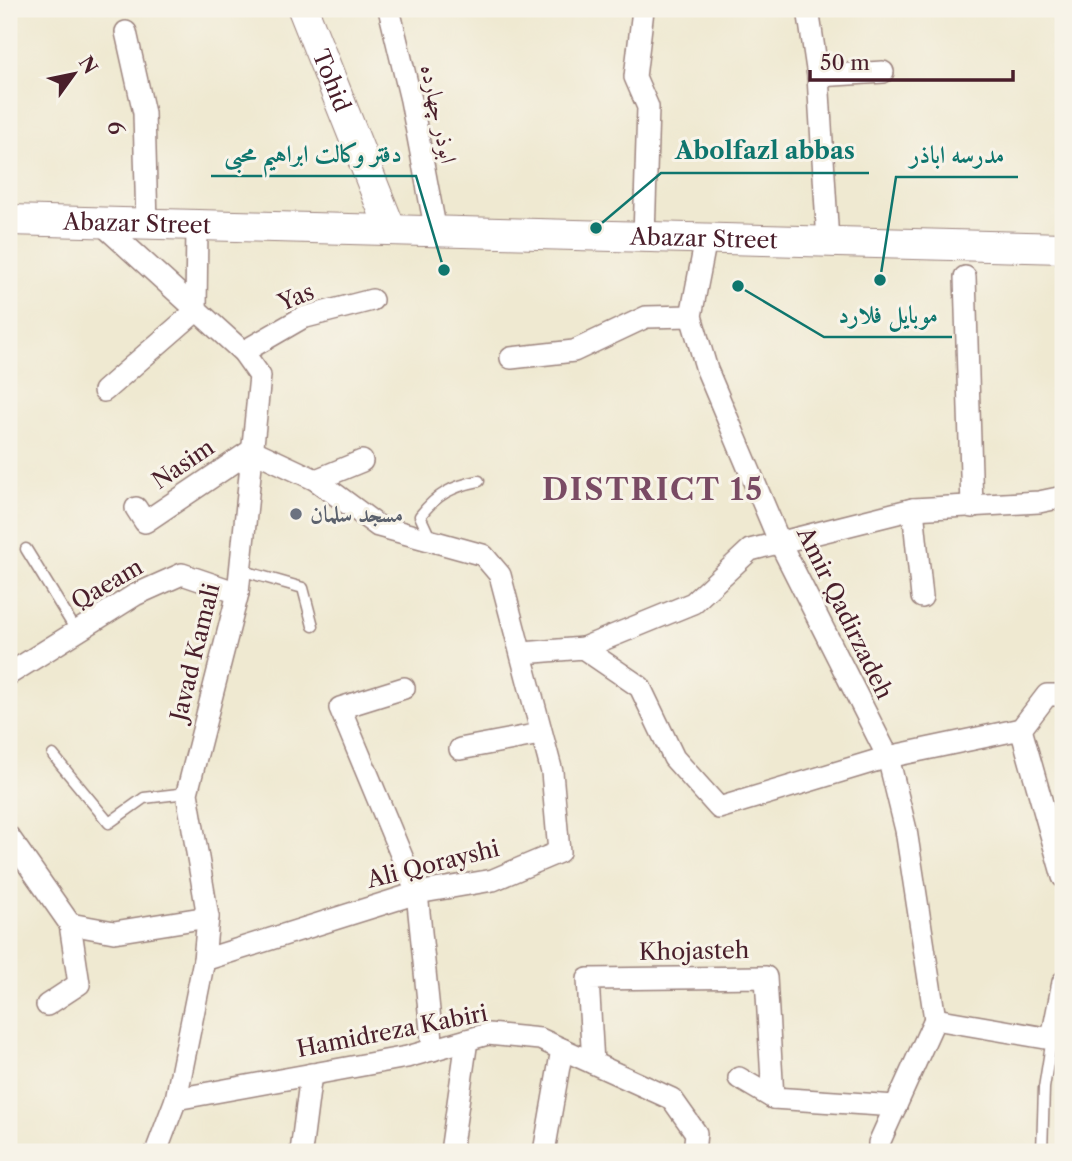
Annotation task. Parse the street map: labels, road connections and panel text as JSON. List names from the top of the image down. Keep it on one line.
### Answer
{"streets":{"main road":["Tohid","Abazar Street"],"street":["ابوذر چهارده","9","Yas","Nasim","Qaeam","Amir Qadirzadeh","Javad Kamali","Ali Qorayshi","Khojasteh","Hamidreza Kabiri"]},"crossings":[["Tohid","Abazar Street"],["ابوذر چهارده","Abazar Street"],["9","Abazar Street"],["Abazar Street","Amir Qadirzadeh"],["Abazar Street","Javad Kamali"],["Yas","Javad Kamali"],["Nasim","Javad Kamali"],["Nasim","Ali Qorayshi"],["Qaeam","Javad Kamali"],["Javad Kamali","Ali Qorayshi"],["Javad Kamali","Hamidreza Kabiri"],["Khojasteh","Hamidreza Kabiri"]],"districts":["DISTRICT 15"],"places":["Abolfazl abbas","دفتر وکالت ابراهیم محبی","مدرسه اباذر","موبایل فلارد","مسجد سلمان"],"scale_bar":"50 m","north":"top right"}
